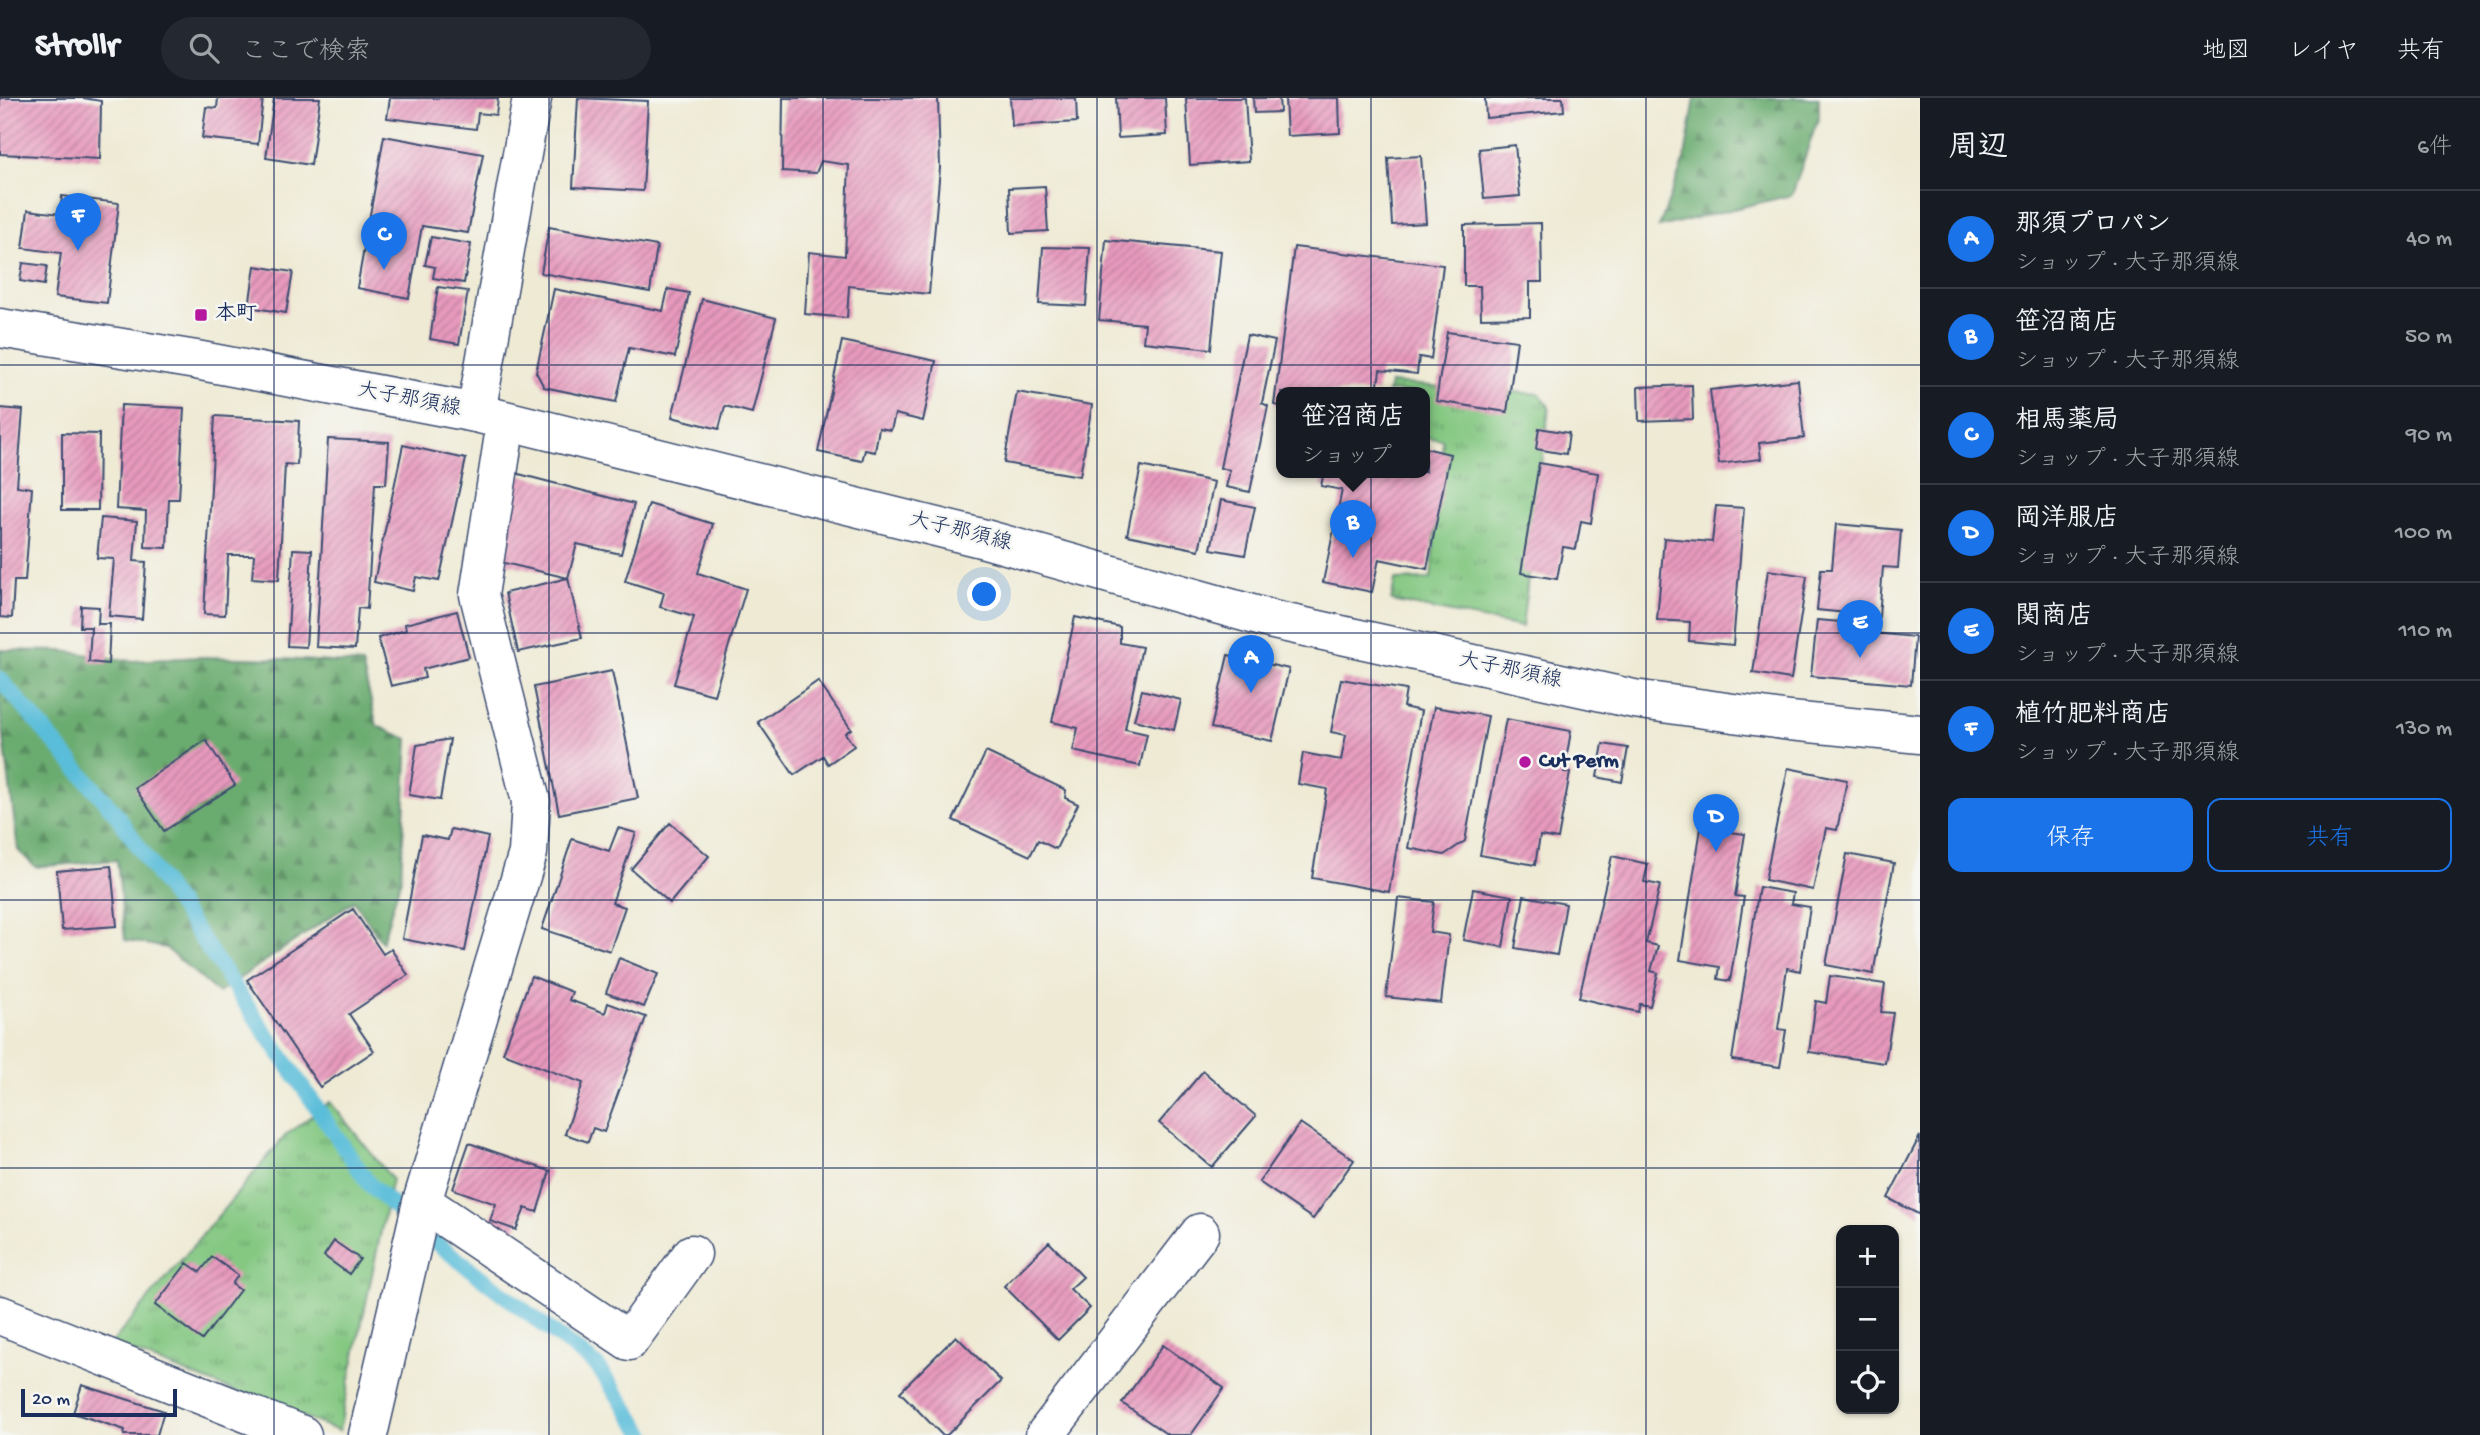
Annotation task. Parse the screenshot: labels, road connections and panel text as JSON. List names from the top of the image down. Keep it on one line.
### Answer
{"streets":{"street":["大子那須線"]},"places":{"transit":["本町"],"other":["Cut Perm"]},"scale_bar":"20 m","page":{"header":"Strollr","search":"ここで検索","nav":["地図","レイヤ","共有"],"heading":["周辺","6件"],"list":[{"mark":"A","name":"那須プロパン","note":"ショップ · 大子那須線","value":"40 m"},{"mark":"B","name":"笹沼商店","note":"ショップ · 大子那須線","value":"50 m"},{"mark":"C","name":"相馬薬局","note":"ショップ · 大子那須線","value":"90 m"},{"mark":"D","name":"岡洋服店","note":"ショップ · 大子那須線","value":"100 m"},{"mark":"E","name":"関商店","note":"ショップ · 大子那須線","value":"110 m"},{"mark":"F","name":"植竹肥料商店","note":"ショップ · 大子那須線","value":"130 m"}],"pins":["F","C","B","E","A","D"],"popup":["笹沼商店","ショップ"],"buttons":["保存","共有"],"map_buttons":["+","−"],"scale":"20 m"}}
